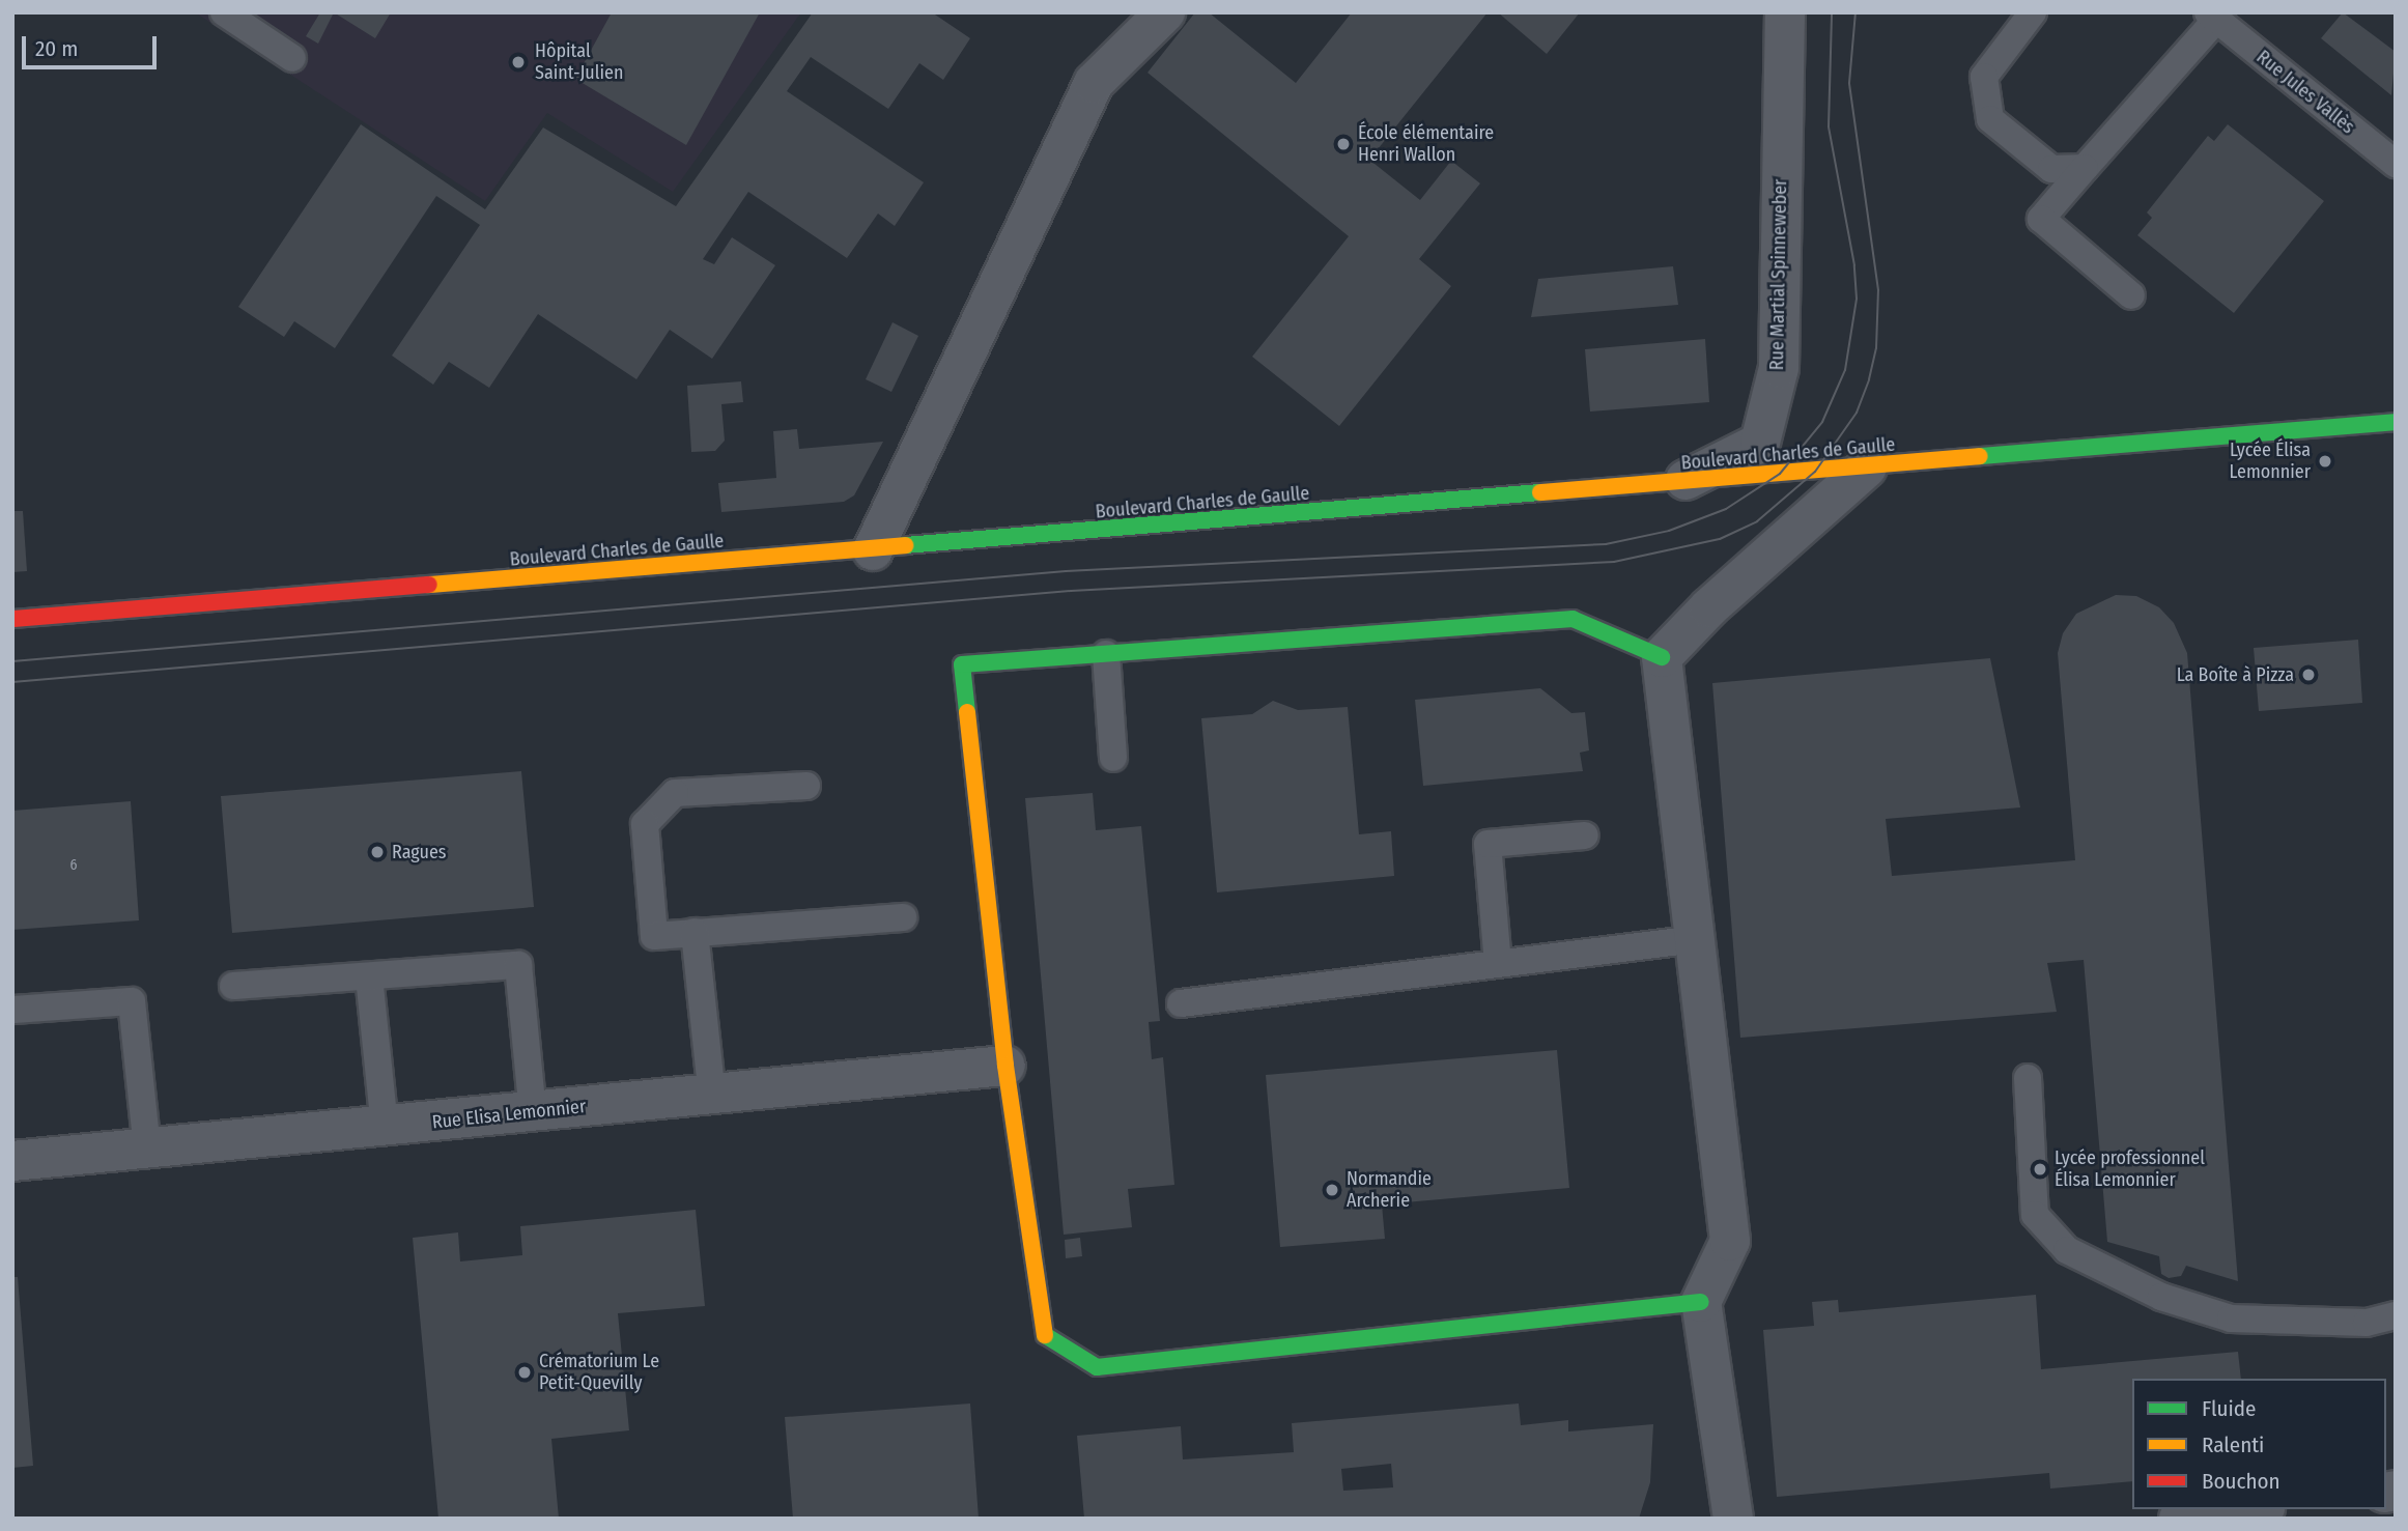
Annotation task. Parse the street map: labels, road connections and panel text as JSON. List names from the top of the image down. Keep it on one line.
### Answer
{"streets":{"street":["Rue Martial Spinneweber","Boulevard Charles de Gaulle","Rue Elisa Lemonnier"],"lane":["Rue Jules Vallès"]},"crossings":[["Rue Martial Spinneweber","Boulevard Charles de Gaulle"]],"places":["Hôpital Saint-Julien","École élémentaire Henri Wallon","Lycée Élisa Lemonnier","La Boîte à Pizza","Ragues","Lycée professionnel Élisa Lemonnier","Normandie Archerie","Crématorium Le Petit-Quevilly"],"house_numbers":["6"],"legend":["Fluide","Ralenti","Bouchon"],"scale_bar":"20 m"}
